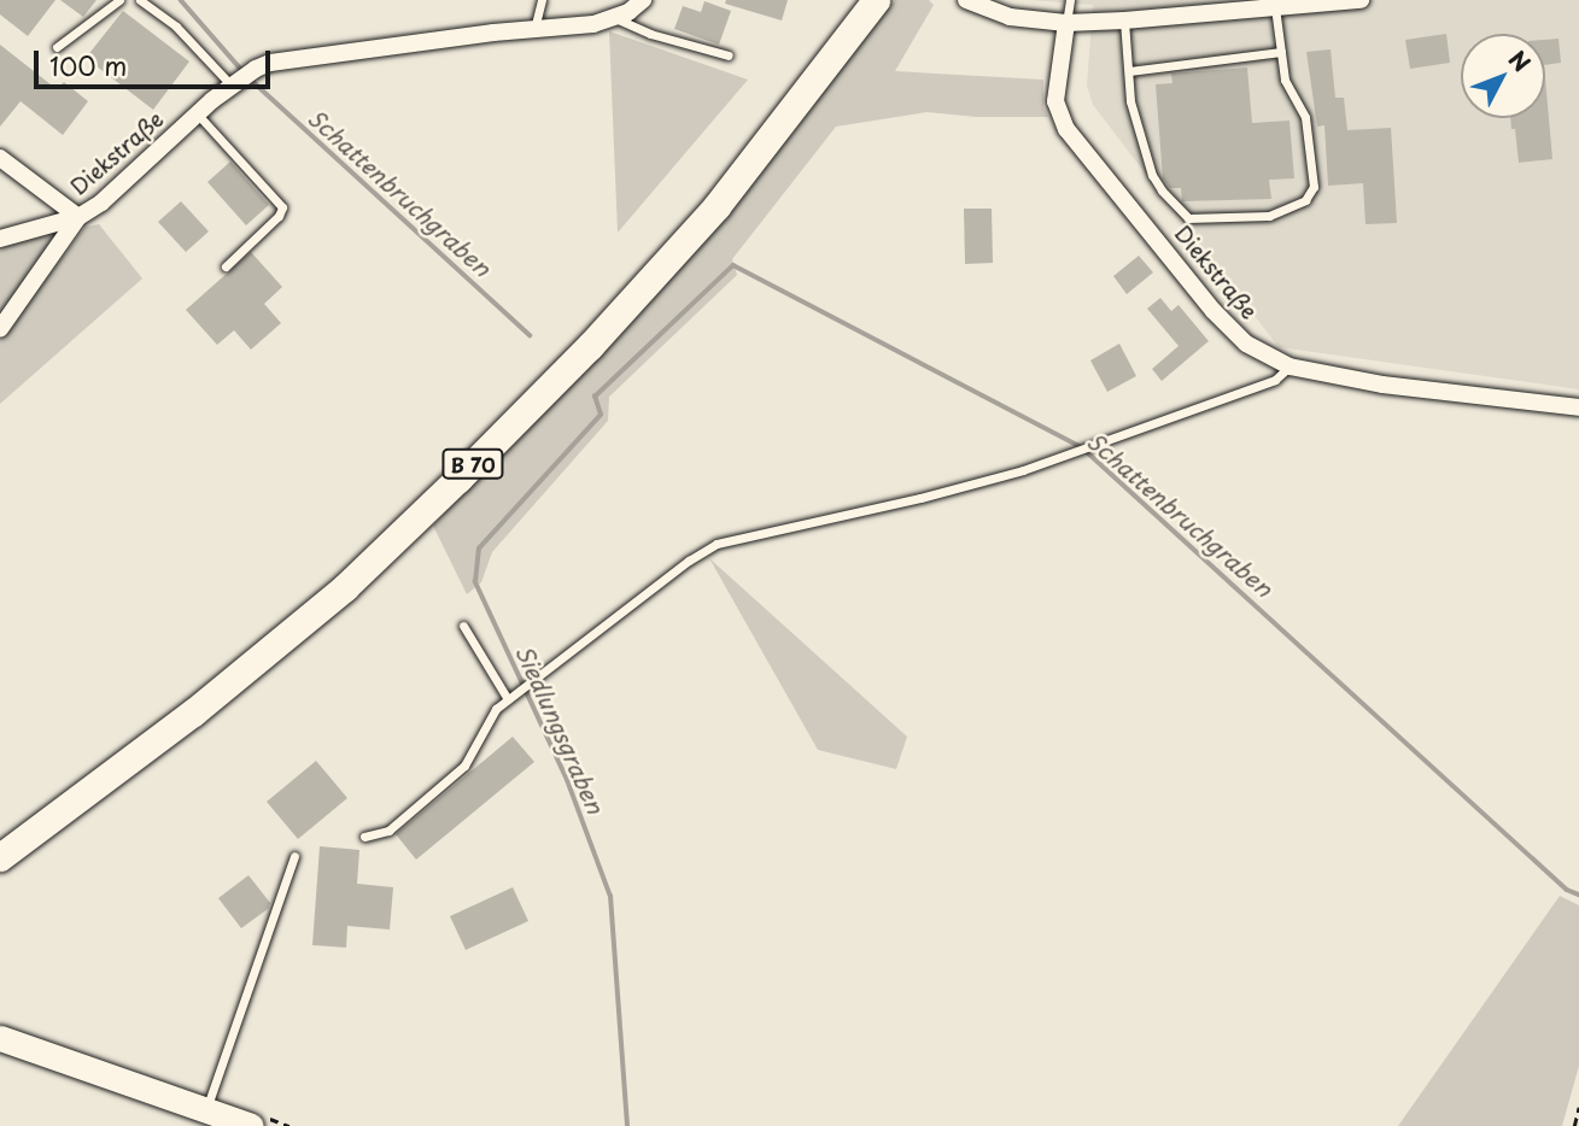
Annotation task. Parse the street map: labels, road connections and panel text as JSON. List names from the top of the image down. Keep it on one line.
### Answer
{"streets":{"main road":["B 70"],"street":["Diekstraße"]},"water":["Schattenbruchgraben","Siedlungsgraben"],"scale_bar":"100 m","north":"top right"}
